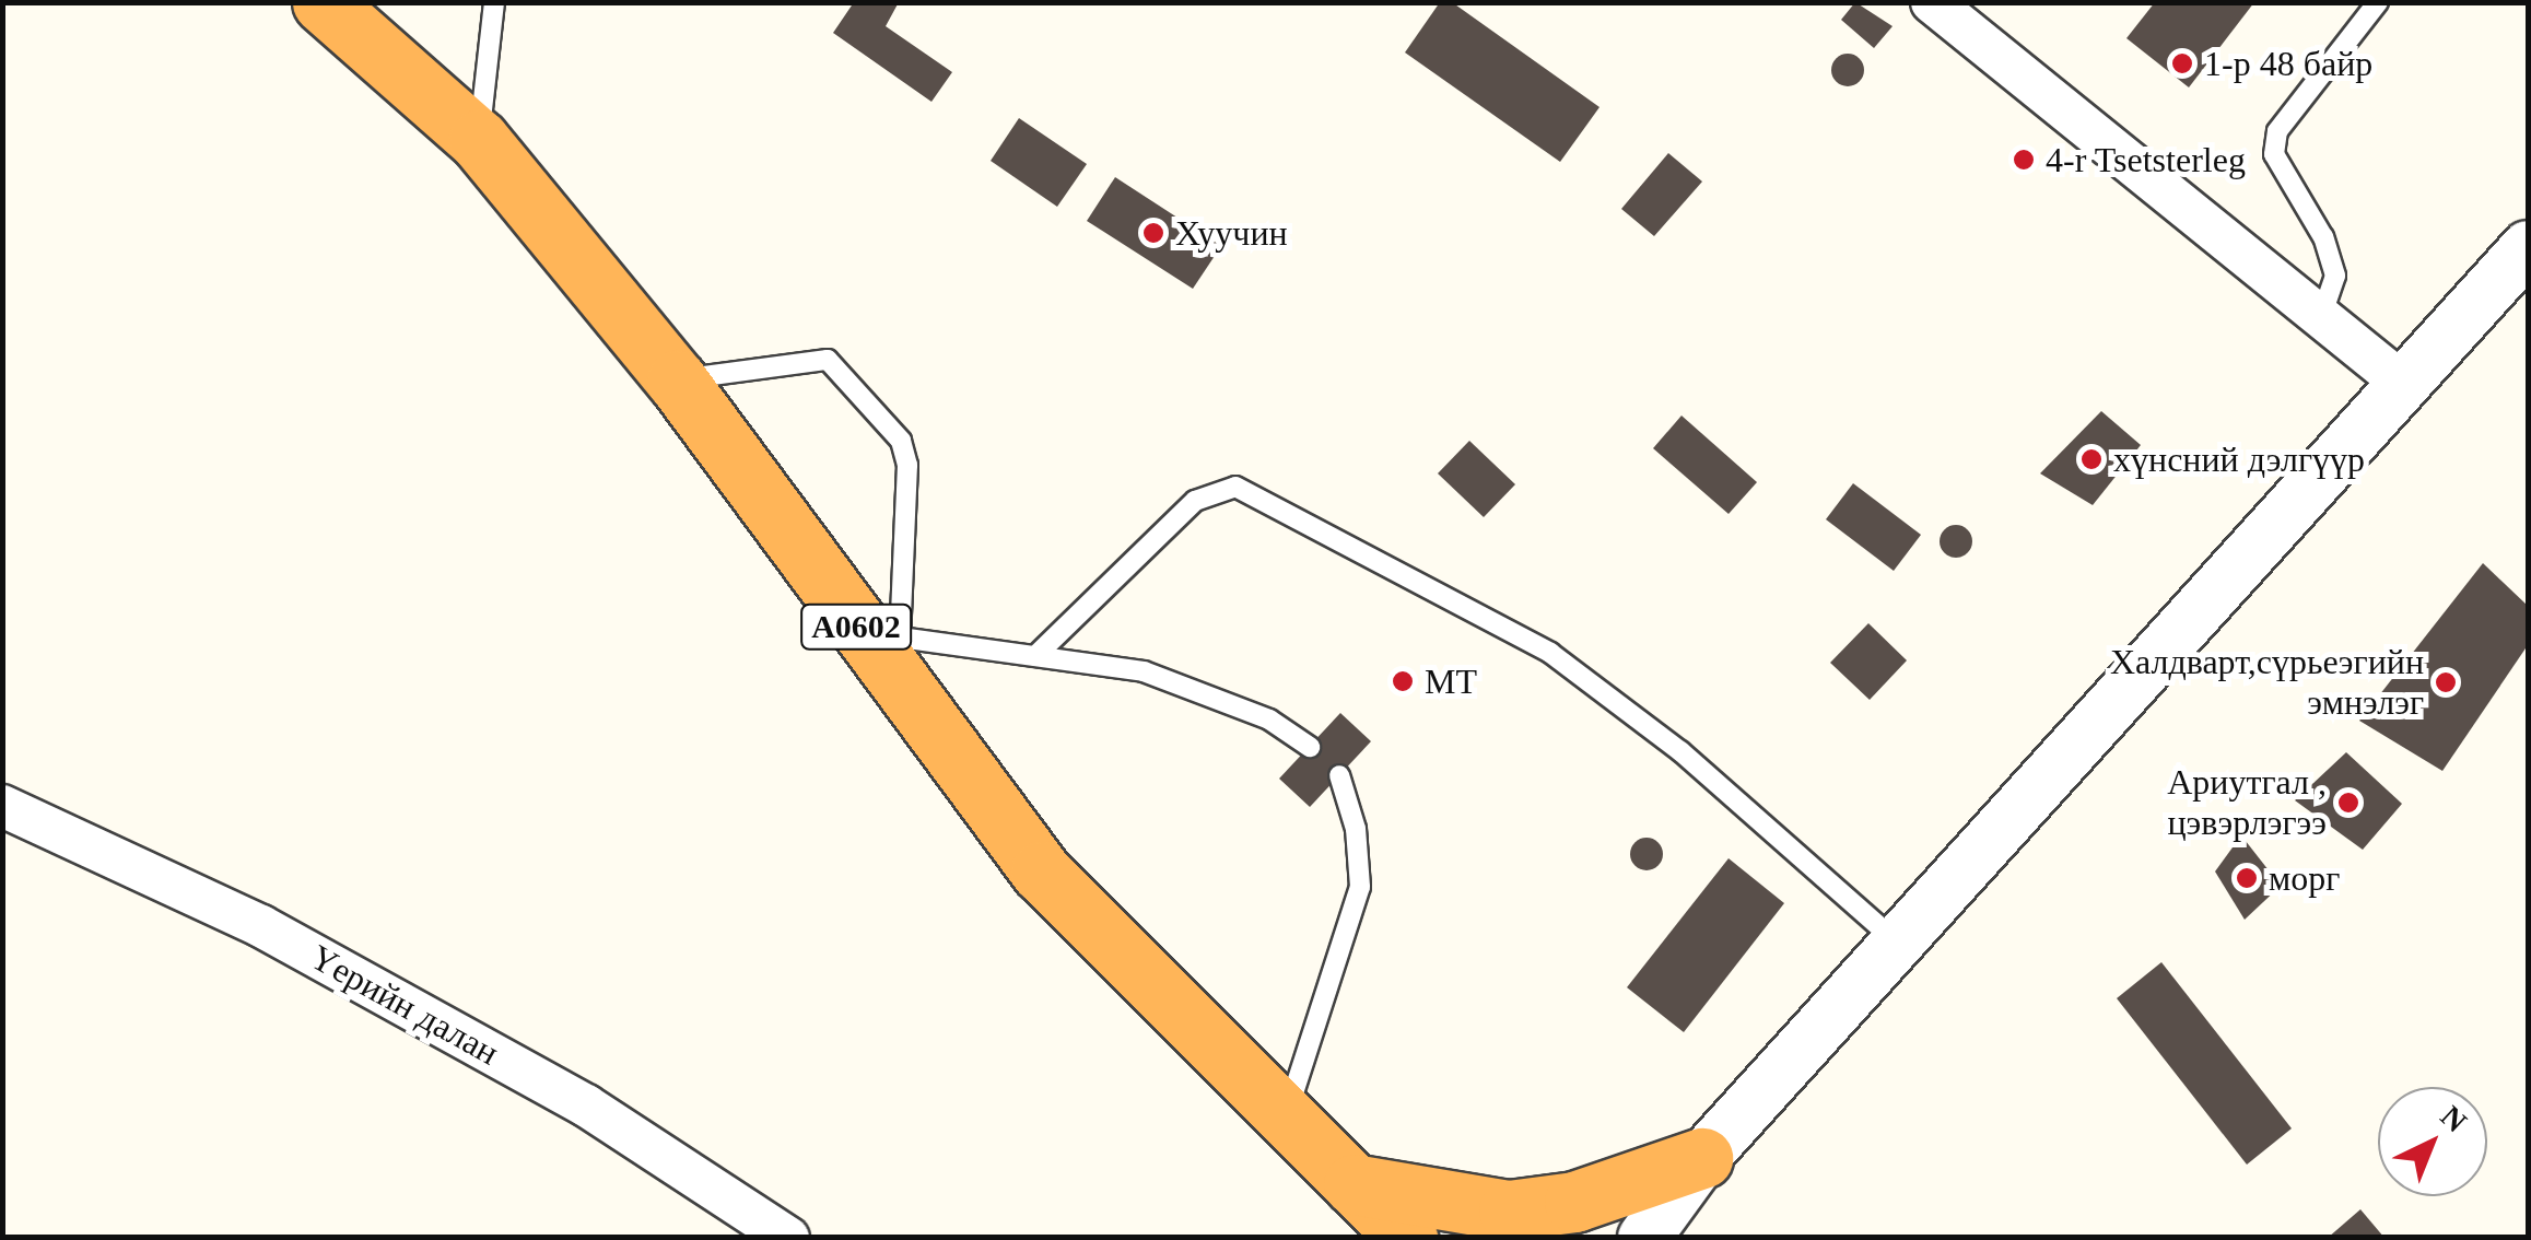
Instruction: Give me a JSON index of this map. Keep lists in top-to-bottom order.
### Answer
{
  "streets": {
    "highway": ["A0602"],
    "street": ["Үерийн далан"]
  },
  "places": [
    "1-р 48 байр",
    "4-r Tsetsterleg",
    "Хуучин",
    "хүнсний дэлгүүр",
    "MT",
    "Халдварт,сүрьеэгийн эмнэлэг",
    "Ариутгал , цэвэрлэгээ",
    "морг"
  ],
  "north": "top right"
}
